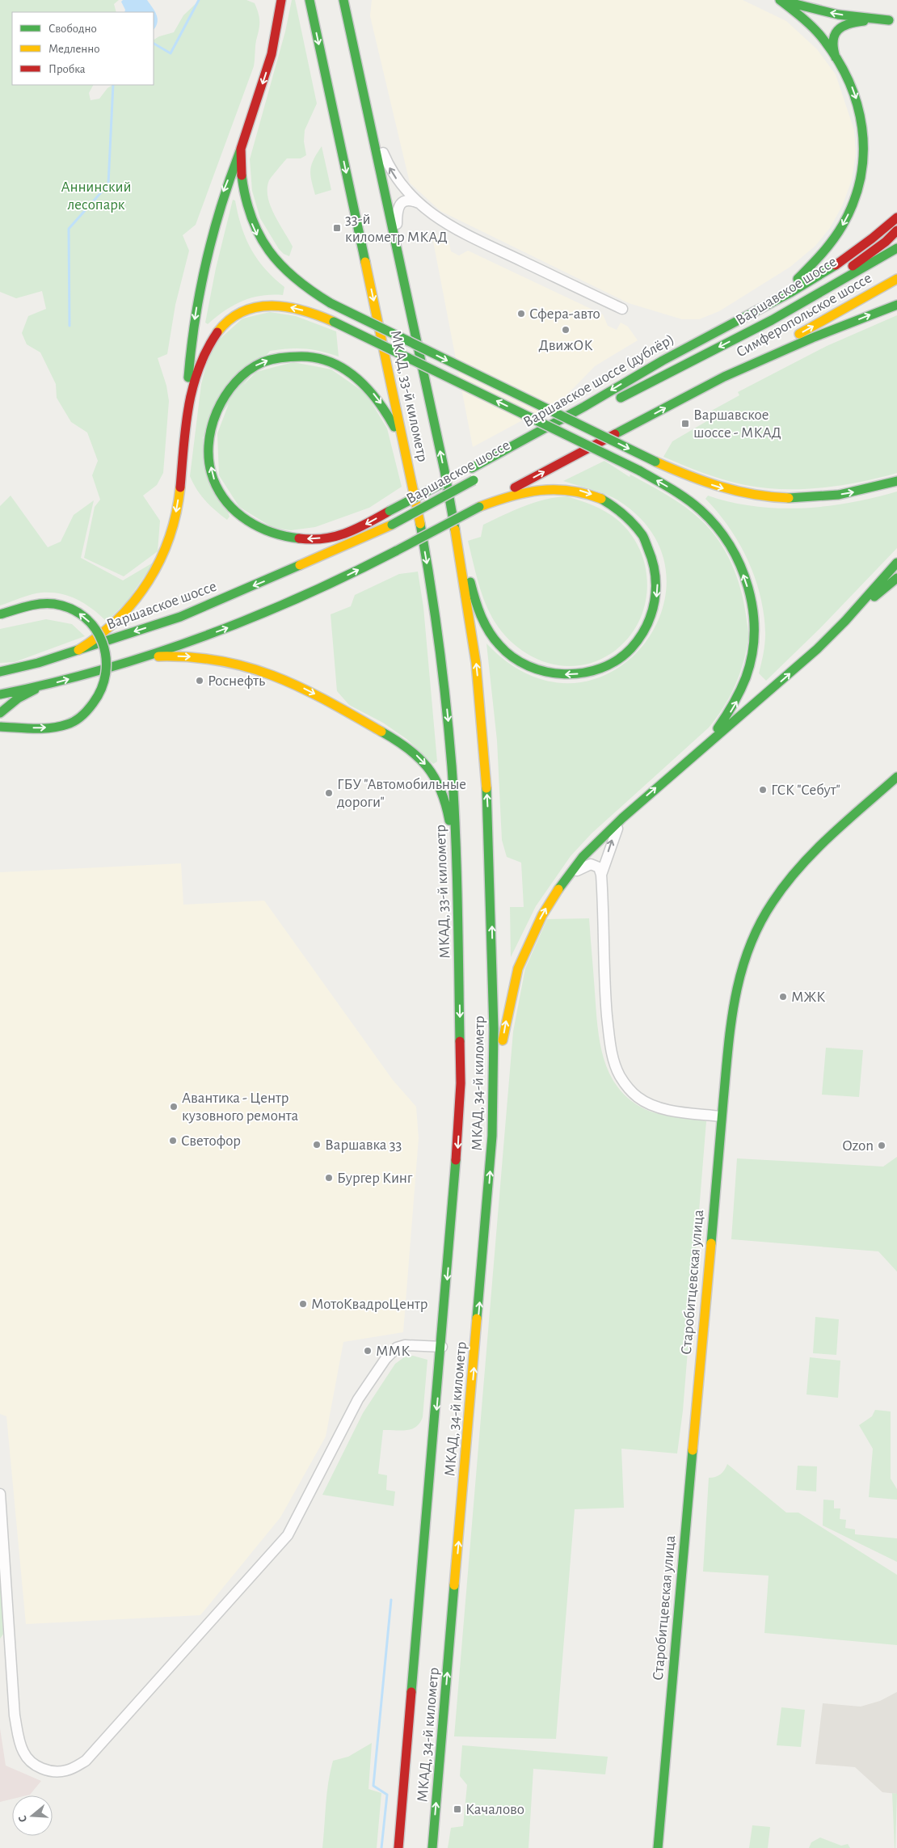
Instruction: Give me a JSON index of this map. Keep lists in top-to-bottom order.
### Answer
{
  "streets": {
    "main road": [
      "Варшавское шоссе",
      "Симферопольское шоссе",
      "Варшавское шоссе (дублёр)",
      "МКАД, 33-й километр",
      "МКАД, 34-й километр",
      "Старобитцевская улица"
    ]
  },
  "crossings": [
    ["Варшавское шоссе", "Симферопольское шоссе"],
    ["Варшавское шоссе", "Варшавское шоссе (дублёр)"],
    ["МКАД, 33-й километр", "МКАД, 34-й километр"]
  ],
  "parks": ["Аннинский лесопарк"],
  "places": {
    "transit": ["33-й километр МКАД", "Варшавское шоссе - МКАД", "Качалово"],
    "other": [
      "Сфера-авто",
      "ДвижОК",
      "Роснефть",
      "ГСК \"Себут\"",
      "ГБУ \"Автомобильные дороги\"",
      "МЖК",
      "Авантика - Центр кузовного ремонта",
      "Светофор",
      "Варшавка 33",
      "Ozon",
      "Бургер Кинг",
      "МотоКвадроЦентр",
      "ММК"
    ]
  },
  "legend": ["Свободно", "Медленно", "Пробка"],
  "north": "left"
}
